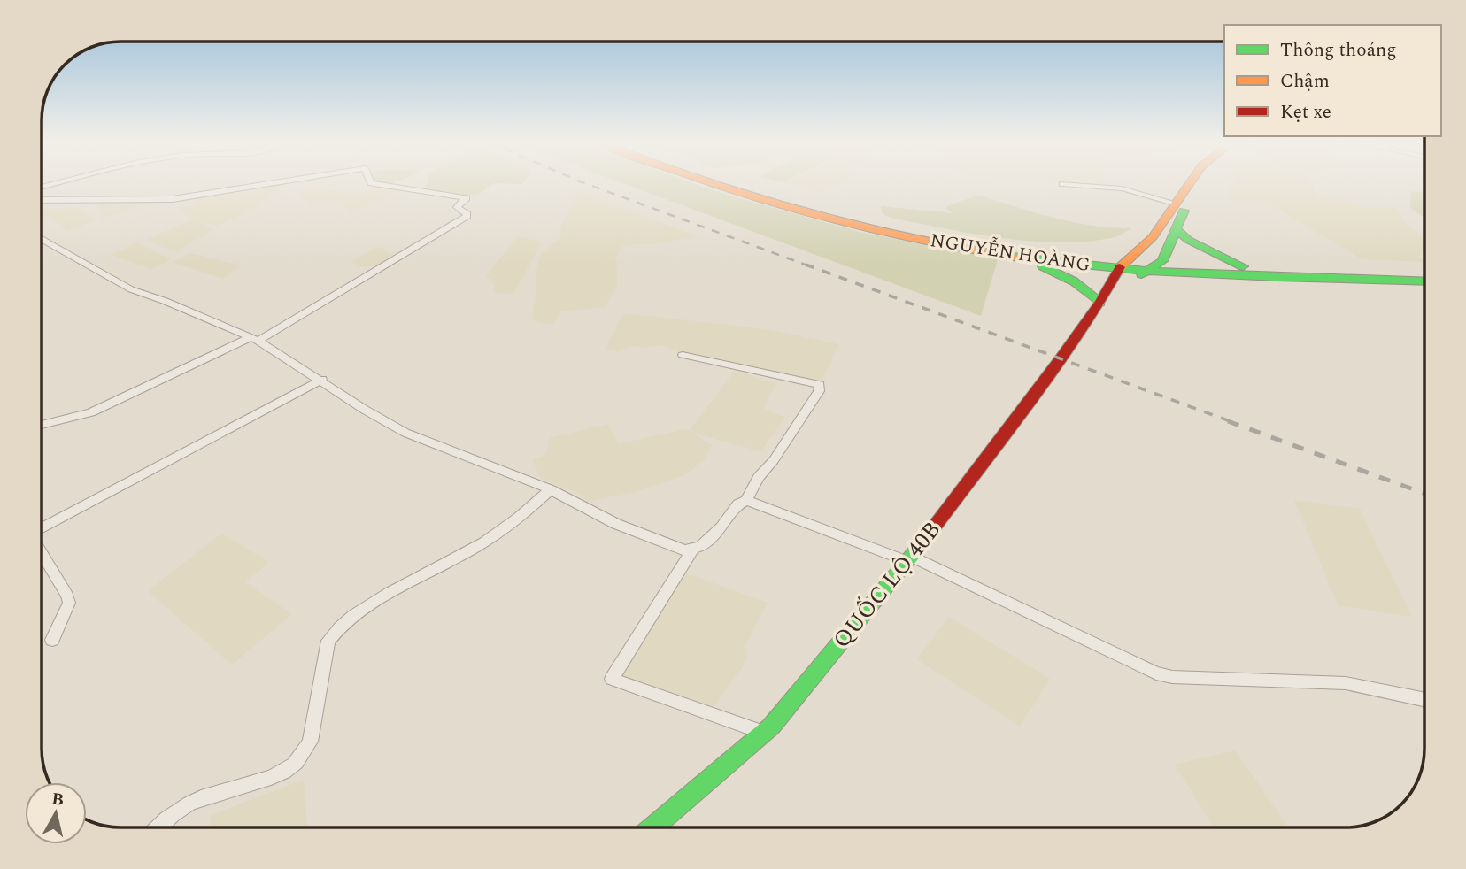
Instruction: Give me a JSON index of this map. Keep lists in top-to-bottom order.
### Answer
{
  "streets": {
    "main road": ["NGUYỄN HOÀNG", "QUỐC LỘ 40B"]
  },
  "legend": ["Thông thoáng", "Chậm", "Kẹt xe"],
  "north": "top"
}
